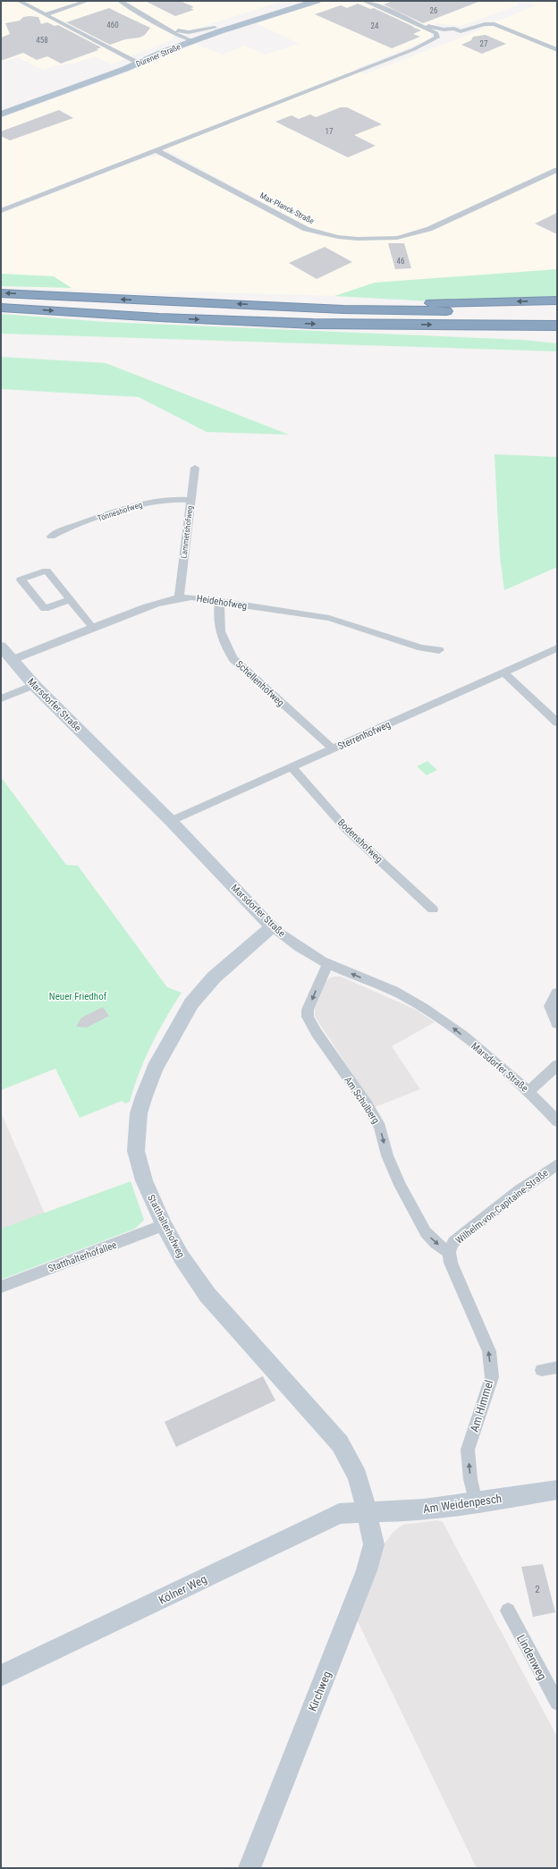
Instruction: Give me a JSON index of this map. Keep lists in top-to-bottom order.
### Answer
{
  "streets": {
    "main road": ["Dürener Straße"],
    "street": [
      "Max-Planck-Straße",
      "Tönneshofweg",
      "Lammetshofweg",
      "Heidehofweg",
      "Schellenhofweg",
      "Marsdorfer Straße",
      "Sterrenhofweg",
      "Bodenshofweg",
      "Am Schulberg",
      "Wilhelm-von-Capitaine-Straße",
      "Statthalterhofweg",
      "Statthalterhofallee",
      "Am Himmel",
      "Am Weidenpesch",
      "Kölner Weg",
      "Lindenweg",
      "Kirchweg"
    ]
  },
  "crossings": [
    ["Tönneshofweg", "Lammetshofweg"],
    ["Lammetshofweg", "Heidehofweg"],
    ["Heidehofweg", "Schellenhofweg"],
    ["Heidehofweg", "Marsdorfer Straße"],
    ["Schellenhofweg", "Sterrenhofweg"],
    ["Marsdorfer Straße", "Sterrenhofweg"],
    ["Marsdorfer Straße", "Am Schulberg"],
    ["Marsdorfer Straße", "Statthalterhofweg"],
    ["Sterrenhofweg", "Bodenshofweg"],
    ["Am Schulberg", "Wilhelm-von-Capitaine-Straße"],
    ["Am Schulberg", "Am Himmel"],
    ["Wilhelm-von-Capitaine-Straße", "Am Himmel"],
    ["Statthalterhofweg", "Statthalterhofallee"],
    ["Statthalterhofweg", "Am Weidenpesch"],
    ["Statthalterhofweg", "Kölner Weg"],
    ["Statthalterhofweg", "Kirchweg"],
    ["Am Himmel", "Am Weidenpesch"],
    ["Am Weidenpesch", "Kölner Weg"],
    ["Am Weidenpesch", "Kirchweg"],
    ["Kölner Weg", "Kirchweg"]
  ],
  "one_way": ["Am Schulberg", "Am Himmel"],
  "parks": ["Neuer Friedhof"],
  "house_numbers": [
    "26",
    "460",
    "24",
    "458",
    "27",
    "17",
    "46",
    "2"
  ]
}
